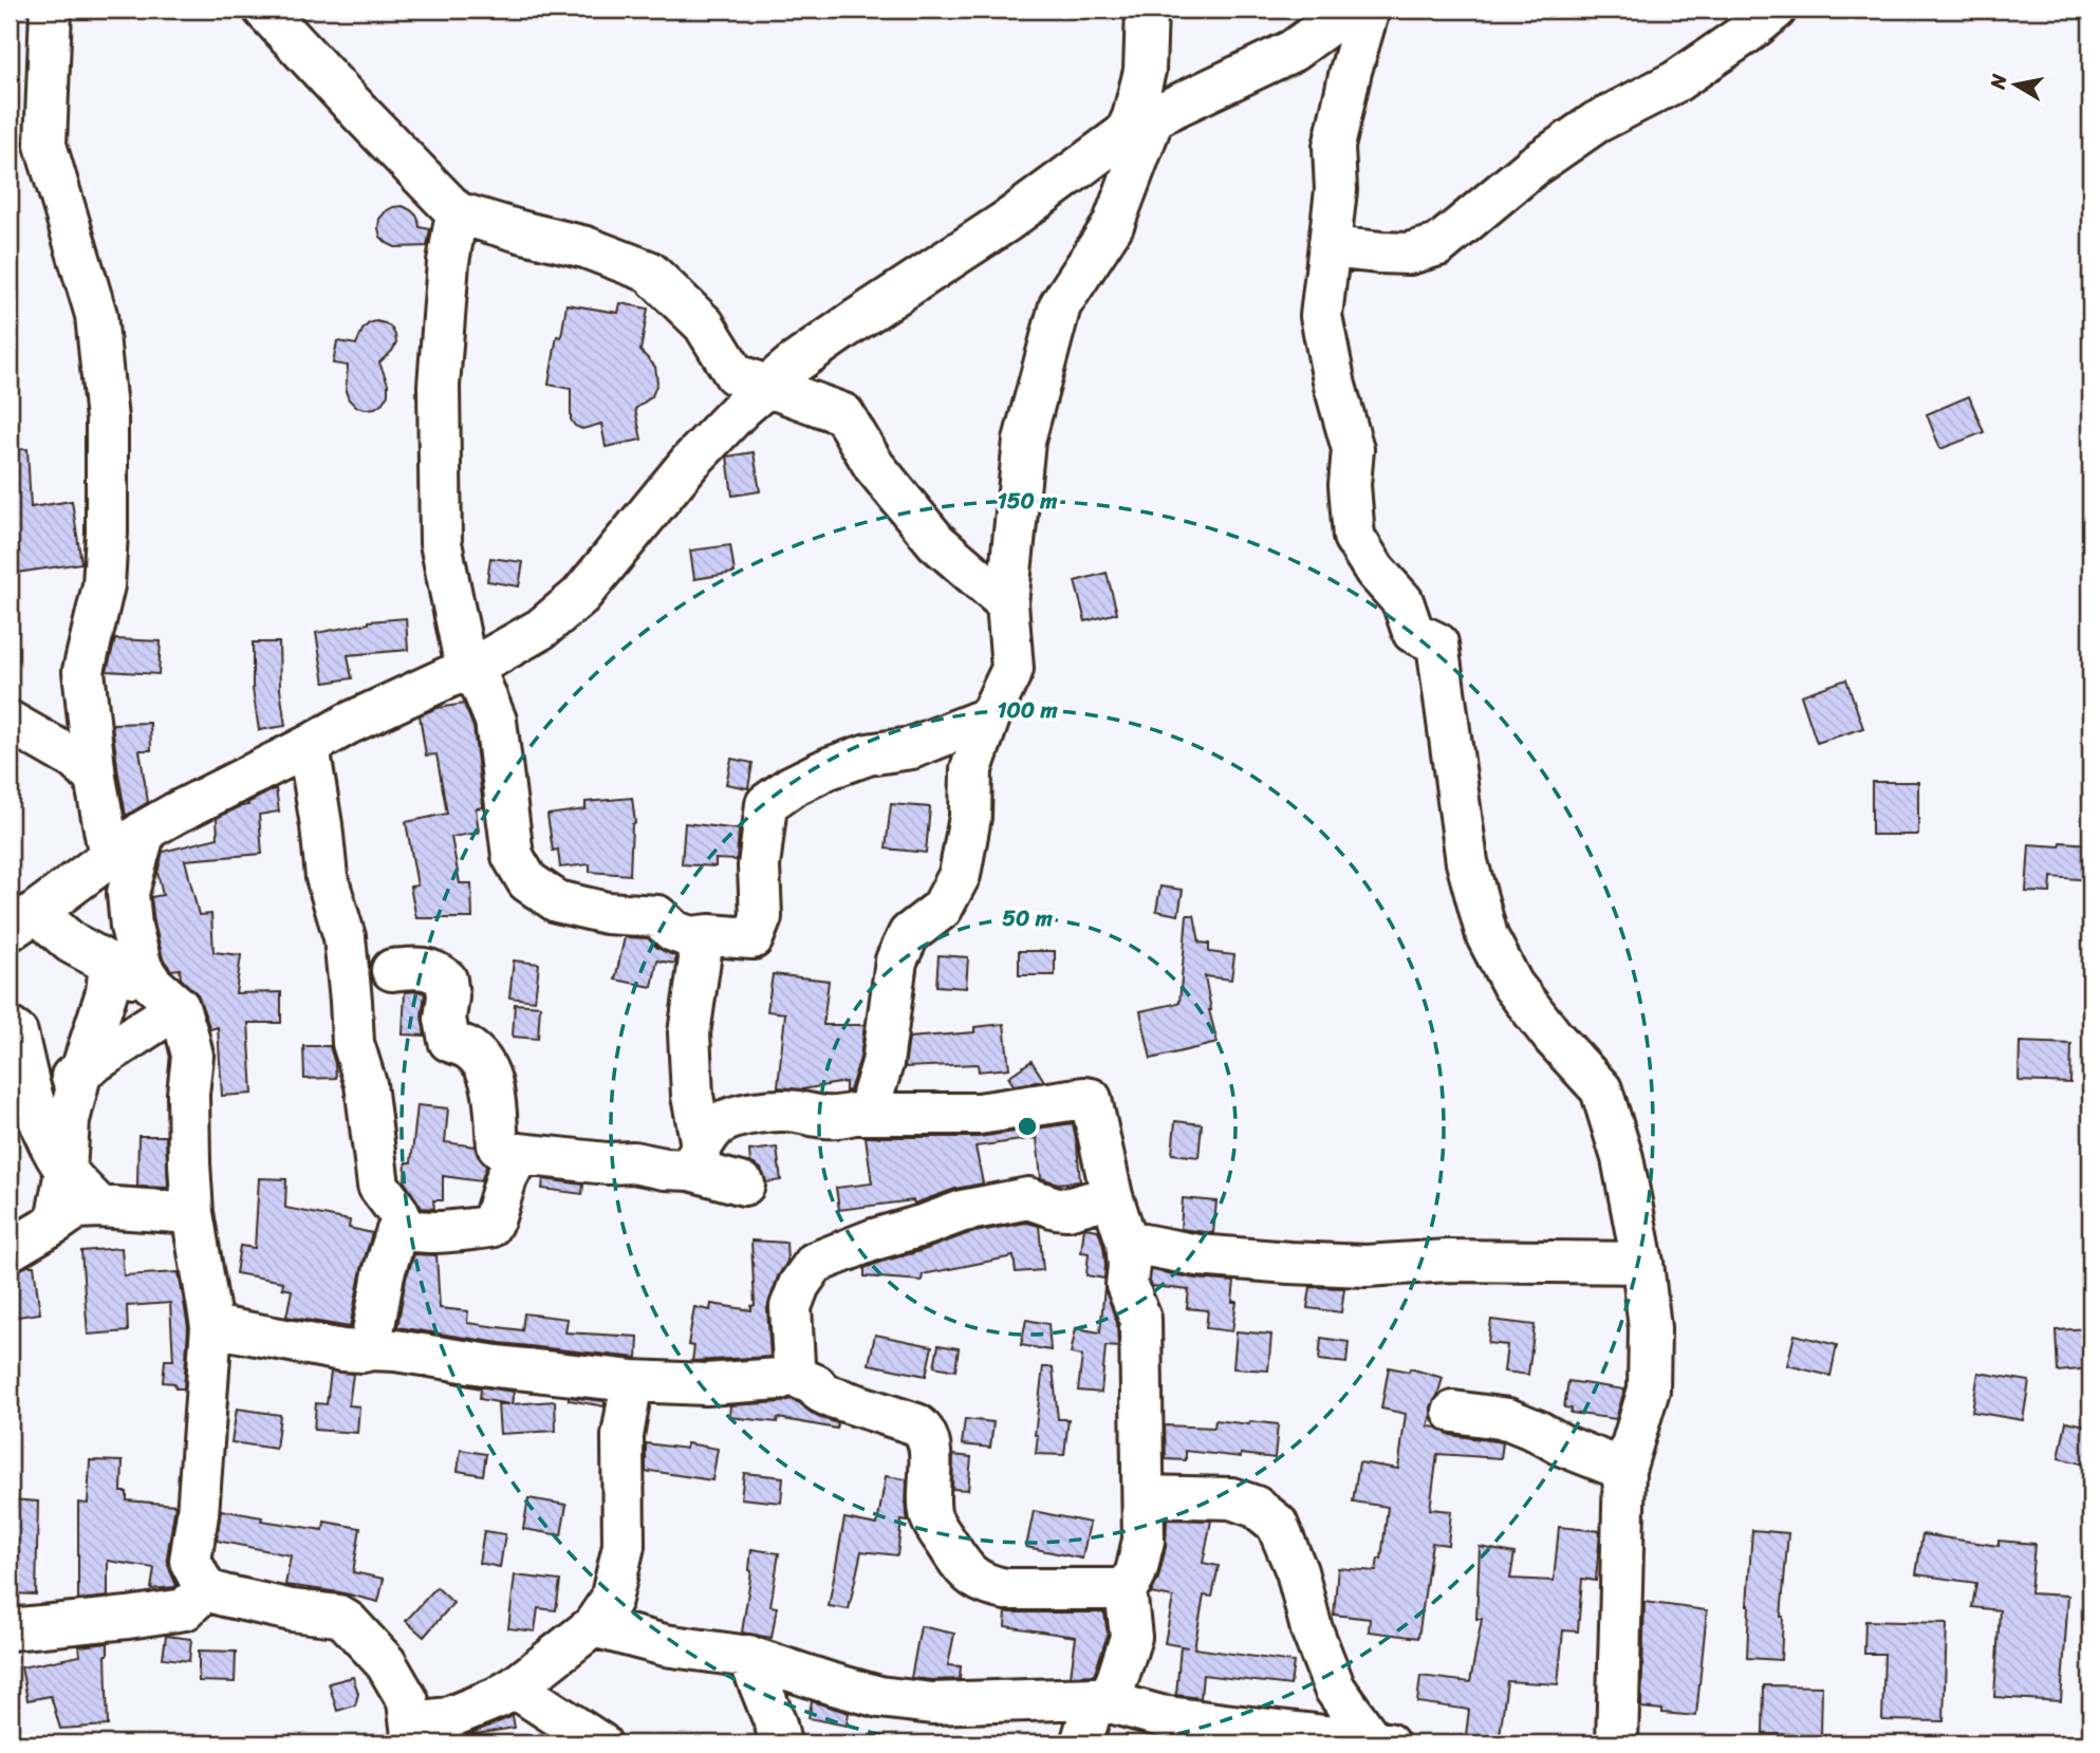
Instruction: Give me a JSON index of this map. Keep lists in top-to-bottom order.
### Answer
{
  "north": "left",
  "rings": ["150 m", "100 m", "50 m"]
}
